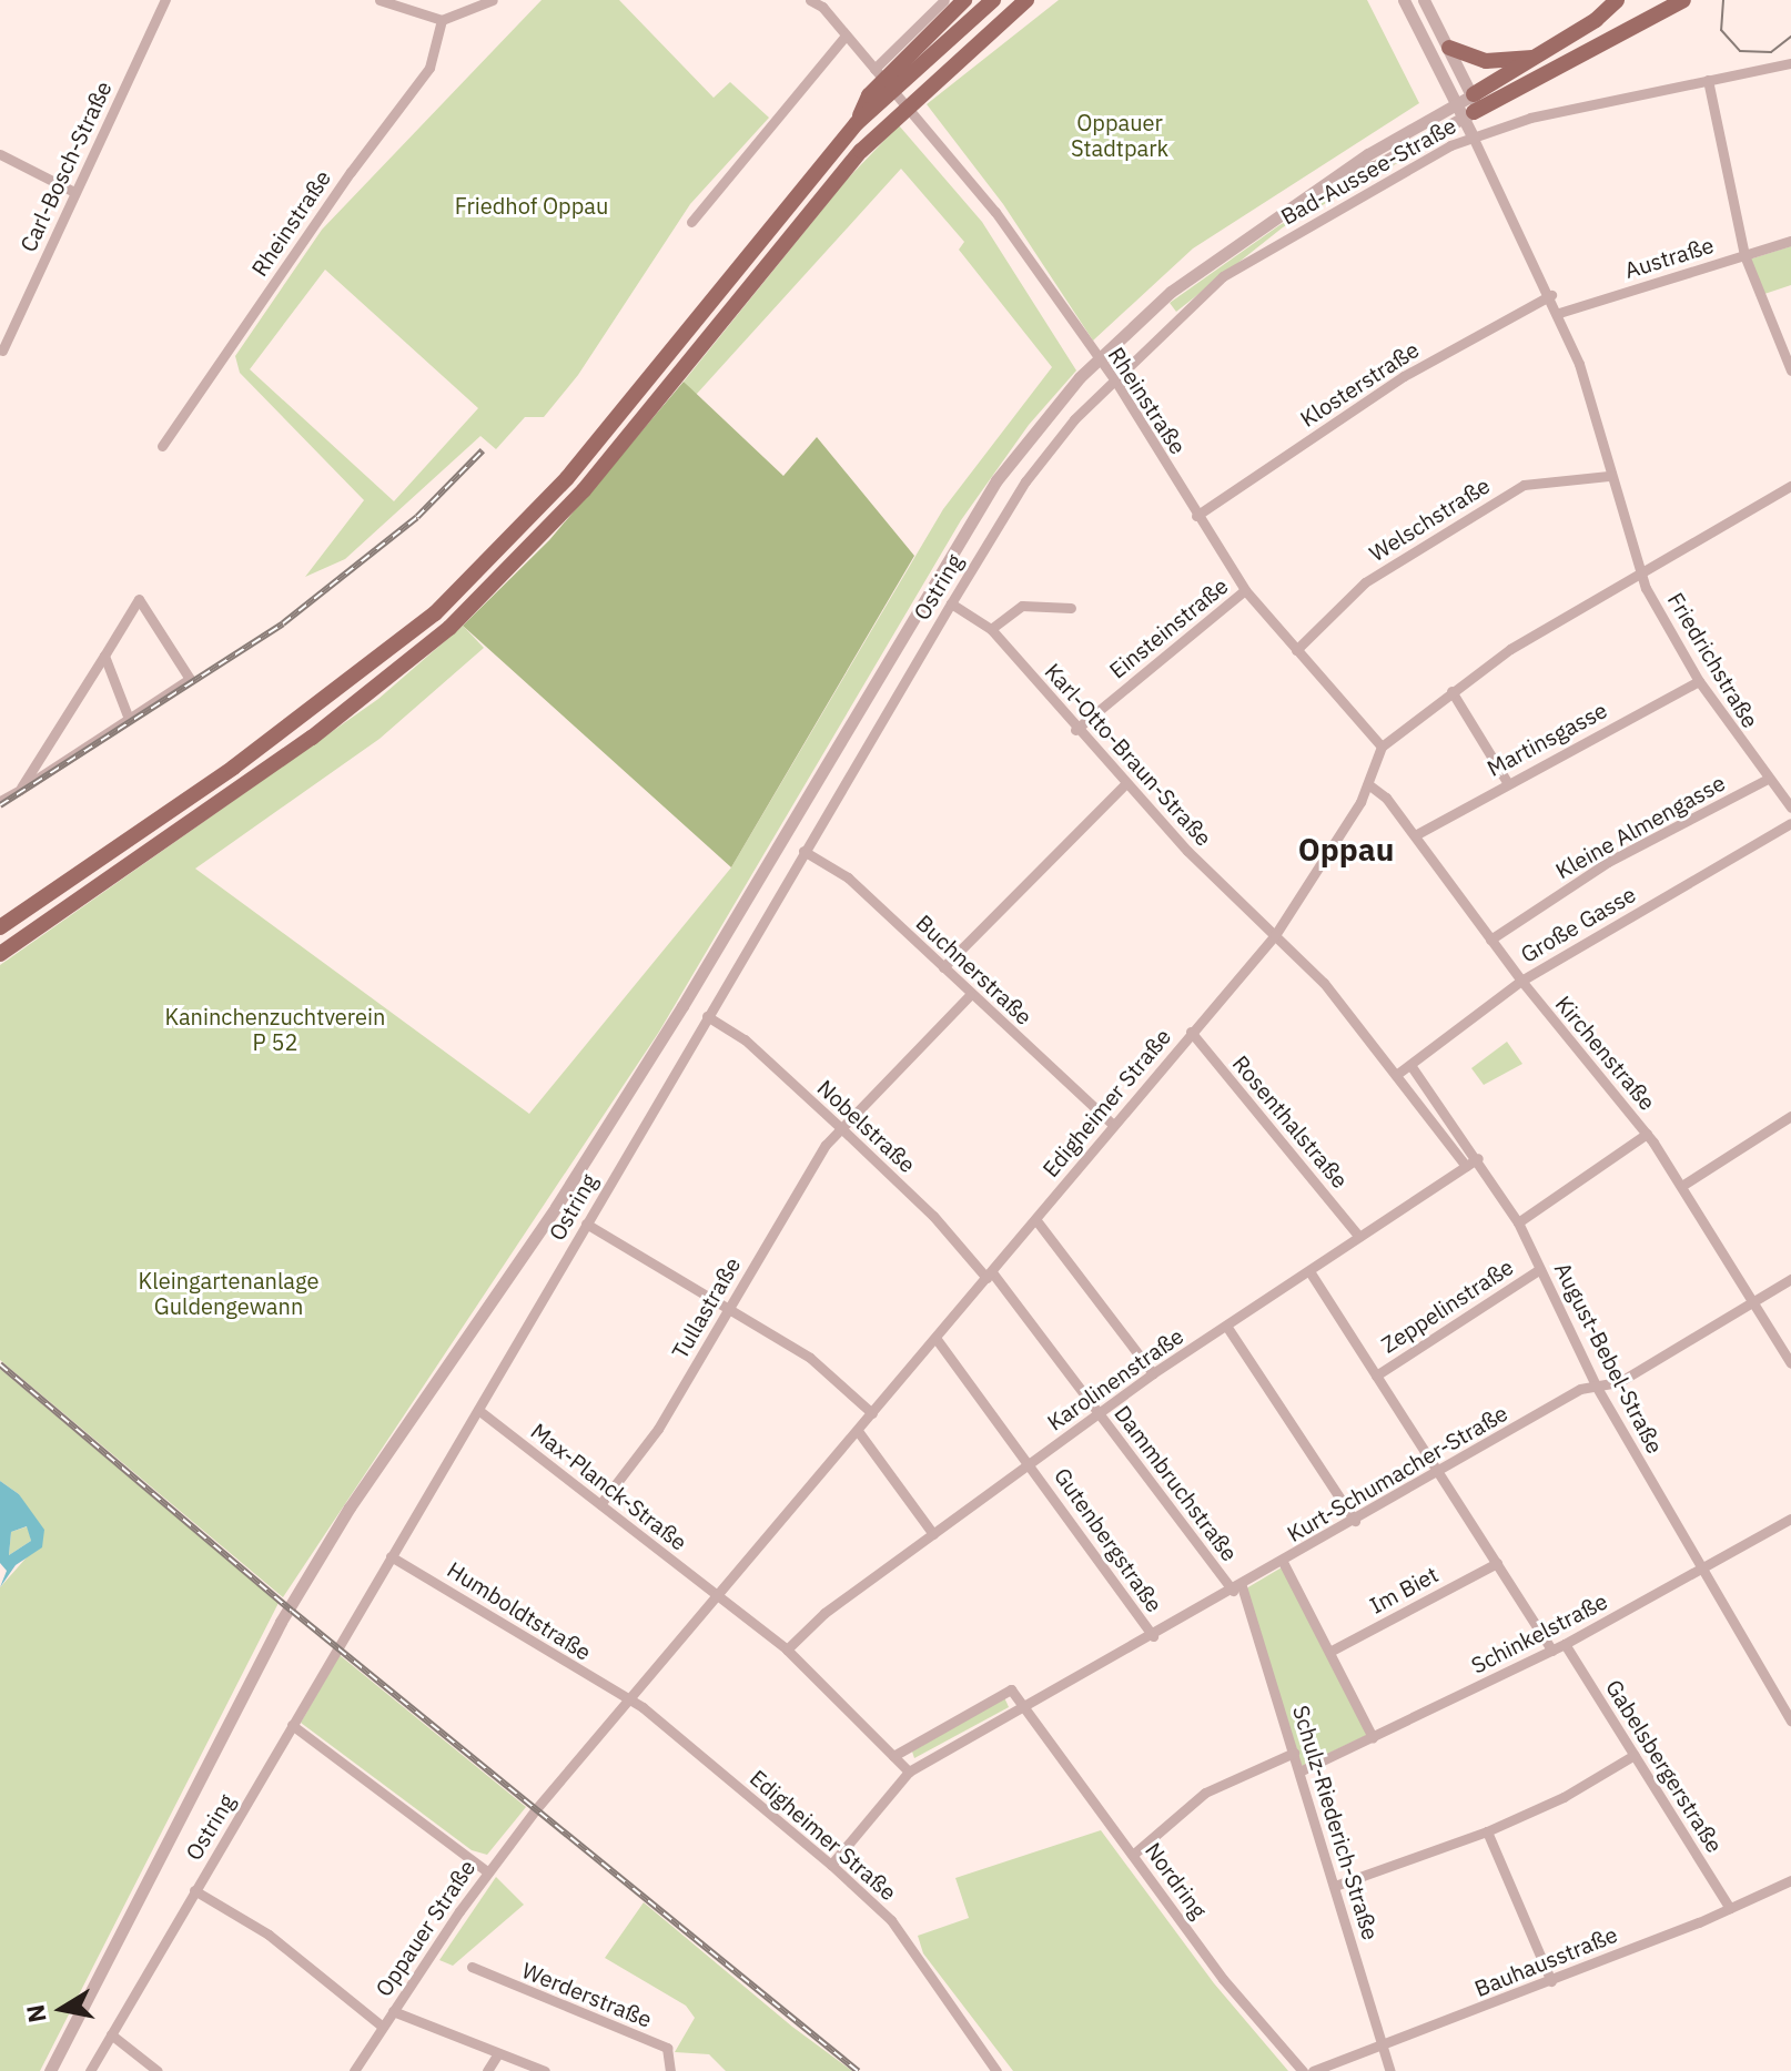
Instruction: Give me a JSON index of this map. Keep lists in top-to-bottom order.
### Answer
{
  "streets": {
    "street": [
      "Carl-Bosch-Straße",
      "Bad-Aussee-Straße",
      "Rheinstraße",
      "Austraße",
      "Klosterstraße",
      "Welschstraße",
      "Ostring",
      "Einsteinstraße",
      "Friedrichstraße",
      "Martinsgasse",
      "Karl-Otto-Braun-Straße",
      "Kleine Almengasse",
      "Große Gasse",
      "Buchnerstraße",
      "Kirchenstraße",
      "Edigheimer Straße",
      "Rosenthalstraße",
      "Nobelstraße",
      "Zeppelinstraße",
      "Tullastraße",
      "August-Bebel-Straße",
      "Karolinenstraße",
      "Kurt-Schumacher-Straße",
      "Dammbruchstraße",
      "Max-Planck-Straße",
      "Gutenbergstraße",
      "Im Biet",
      "Humboldtstraße",
      "Schinkelstraße",
      "Gabelsbergerstraße",
      "Schulz-Riederich-Straße",
      "Nordring",
      "Oppauer Straße",
      "Bauhausstraße",
      "Werderstraße"
    ]
  },
  "crossings": [
    ["Bad-Aussee-Straße", "Rheinstraße"],
    ["Bad-Aussee-Straße", "Ostring"],
    ["Bad-Aussee-Straße", "Friedrichstraße"],
    ["Rheinstraße", "Klosterstraße"],
    ["Rheinstraße", "Welschstraße"],
    ["Rheinstraße", "Ostring"],
    ["Rheinstraße", "Einsteinstraße"],
    ["Rheinstraße", "Edigheimer Straße"],
    ["Austraße", "Friedrichstraße"],
    ["Klosterstraße", "Friedrichstraße"],
    ["Welschstraße", "Friedrichstraße"],
    ["Ostring", "Karl-Otto-Braun-Straße"],
    ["Ostring", "Buchnerstraße"],
    ["Ostring", "Nobelstraße"],
    ["Ostring", "Max-Planck-Straße"],
    ["Ostring", "Humboldtstraße"],
    ["Einsteinstraße", "Karl-Otto-Braun-Straße"],
    ["Friedrichstraße", "Martinsgasse"],
    ["Friedrichstraße", "Kleine Almengasse"],
    ["Martinsgasse", "Kirchenstraße"],
    ["Karl-Otto-Braun-Straße", "Edigheimer Straße"],
    ["Kleine Almengasse", "Kirchenstraße"],
    ["Große Gasse", "Kirchenstraße"],
    ["Große Gasse", "August-Bebel-Straße"],
    ["Buchnerstraße", "Edigheimer Straße"],
    ["Buchnerstraße", "Tullastraße"],
    ["Kirchenstraße", "Edigheimer Straße"],
    ["Kirchenstraße", "Kurt-Schumacher-Straße"],
    ["Edigheimer Straße", "Rosenthalstraße"],
    ["Edigheimer Straße", "Nobelstraße"],
    ["Edigheimer Straße", "Kurt-Schumacher-Straße"],
    ["Edigheimer Straße", "Dammbruchstraße"],
    ["Edigheimer Straße", "Max-Planck-Straße"],
    ["Edigheimer Straße", "Gutenbergstraße"],
    ["Edigheimer Straße", "Humboldtstraße"],
    ["Edigheimer Straße", "Oppauer Straße"],
    ["Rosenthalstraße", "Karolinenstraße"],
    ["Nobelstraße", "Tullastraße"],
    ["Nobelstraße", "Dammbruchstraße"],
    ["Zeppelinstraße", "August-Bebel-Straße"],
    ["Tullastraße", "Max-Planck-Straße"],
    ["August-Bebel-Straße", "Karolinenstraße"],
    ["August-Bebel-Straße", "Kurt-Schumacher-Straße"],
    ["August-Bebel-Straße", "Schinkelstraße"],
    ["Karolinenstraße", "Dammbruchstraße"],
    ["Karolinenstraße", "Gutenbergstraße"],
    ["Kurt-Schumacher-Straße", "Dammbruchstraße"],
    ["Kurt-Schumacher-Straße", "Gutenbergstraße"],
    ["Kurt-Schumacher-Straße", "Schulz-Riederich-Straße"],
    ["Kurt-Schumacher-Straße", "Nordring"],
    ["Dammbruchstraße", "Schulz-Riederich-Straße"],
    ["Schinkelstraße", "Gabelsbergerstraße"],
    ["Schinkelstraße", "Schulz-Riederich-Straße"],
    ["Gabelsbergerstraße", "Bauhausstraße"],
    ["Schulz-Riederich-Straße", "Bauhausstraße"]
  ],
  "districts": ["Oppau"],
  "parks": [
    "Oppauer Stadtpark",
    "Friedhof Oppau",
    "Kaninchenzuchtverein P 52",
    "Kleingartenanlage Guldengewann"
  ],
  "north": "left"
}
